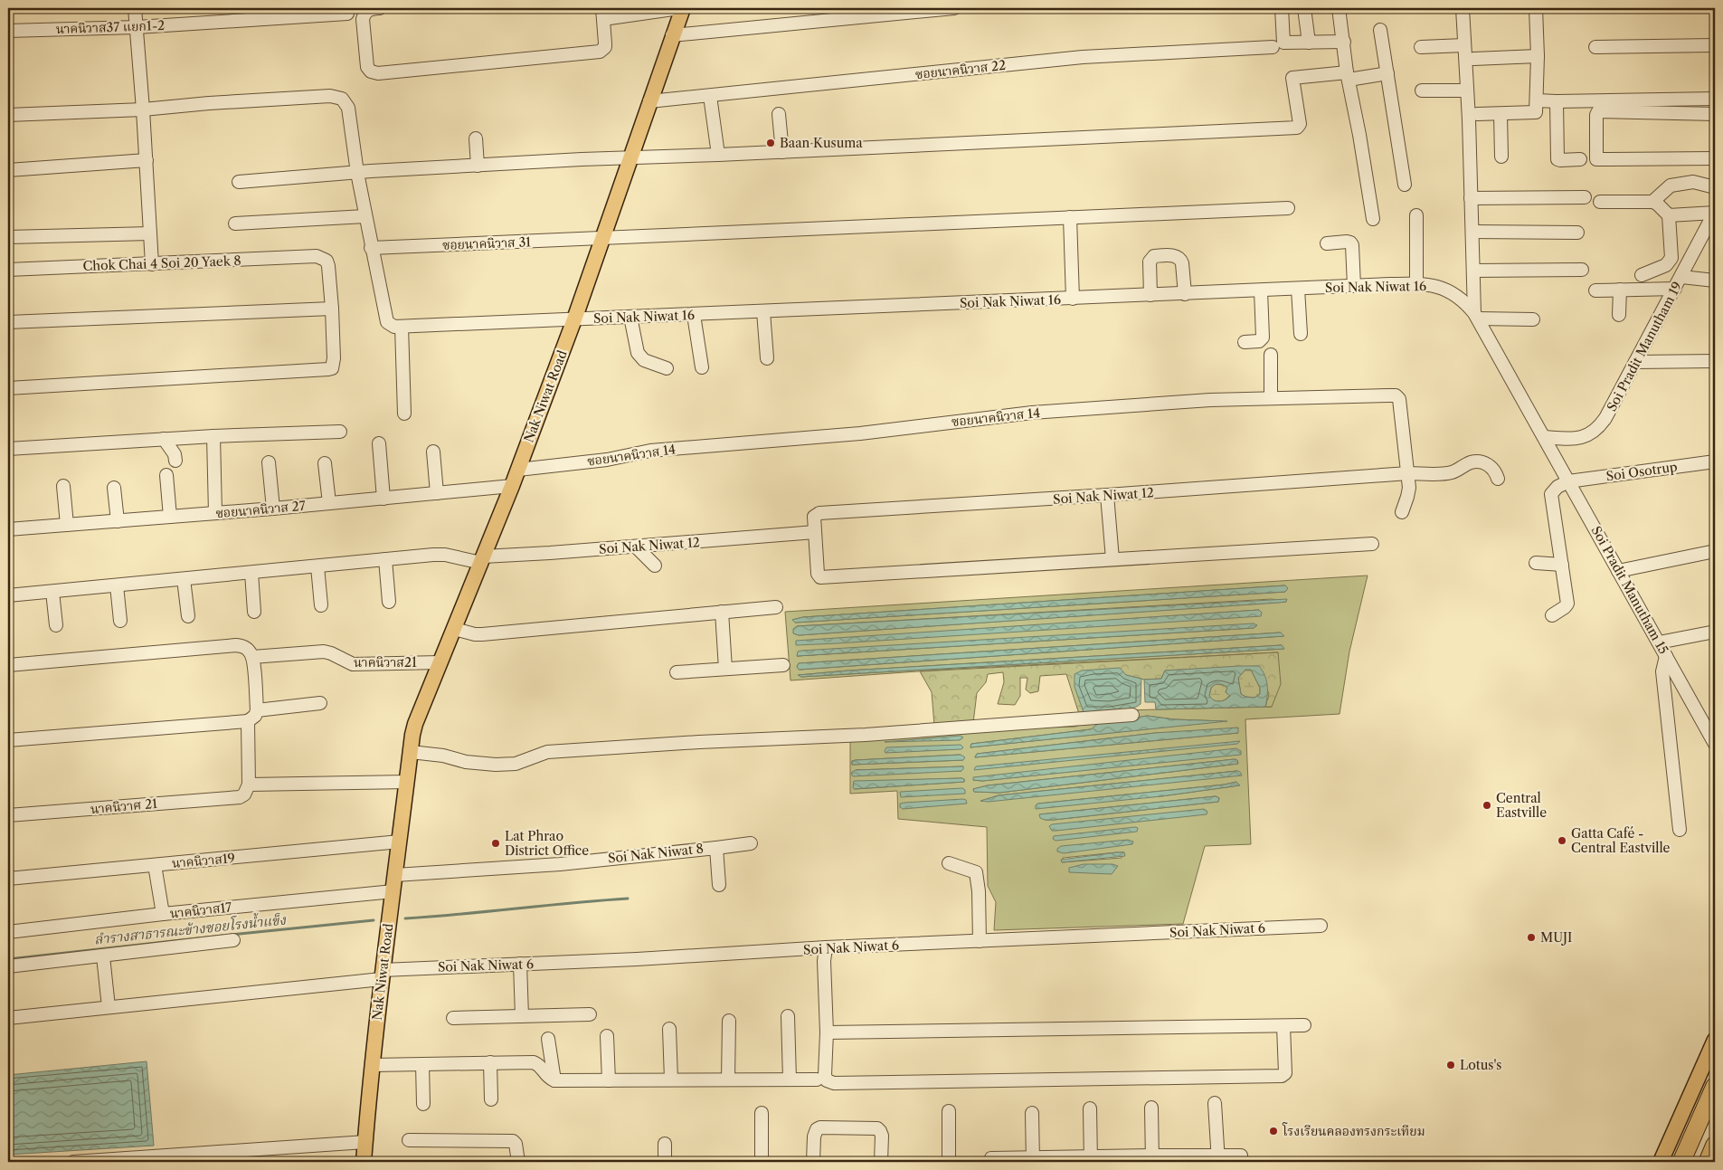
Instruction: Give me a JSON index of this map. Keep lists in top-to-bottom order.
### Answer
{
  "streets": {
    "main road": ["Nak Niwat Road"],
    "street": [
      "นาคนิวาส37 แยก1-2",
      "ซอยนาคนิวาส 22",
      "ซอยนาคนิวาส 31",
      "Chok Chai 4 Soi 20 Yaek 8",
      "Soi Nak Niwat 16",
      "Soi Pradit Manutham 19",
      "ซอยนาคนิวาส 14",
      "Soi Osotrup",
      "Soi Nak Niwat 12",
      "ซอยนาคนิวาส 27",
      "Soi Pradit Manutham 15",
      "นาคนิวาส21",
      "นาคนิวาศ 21",
      "Soi Nak Niwat 8",
      "นาคนิวาส19",
      "นาคนิวาส17",
      "Soi Nak Niwat 6"
    ]
  },
  "crossings": [
    ["ซอยนาคนิวาส 22", "Nak Niwat Road"],
    ["ซอยนาคนิวาส 31", "Nak Niwat Road"],
    ["Soi Nak Niwat 16", "Soi Pradit Manutham 19"],
    ["Soi Nak Niwat 16", "Nak Niwat Road"],
    ["Soi Nak Niwat 16", "Soi Pradit Manutham 15"],
    ["Soi Pradit Manutham 19", "Soi Pradit Manutham 15"],
    ["Nak Niwat Road", "ซอยนาคนิวาส 14"],
    ["Nak Niwat Road", "Soi Nak Niwat 12"],
    ["Nak Niwat Road", "ซอยนาคนิวาส 27"],
    ["Nak Niwat Road", "นาคนิวาส21"],
    ["Nak Niwat Road", "Soi Nak Niwat 8"],
    ["Nak Niwat Road", "นาคนิวาส19"],
    ["Nak Niwat Road", "นาคนิวาส17"],
    ["Nak Niwat Road", "Soi Nak Niwat 6"],
    ["ซอยนาคนิวาส 14", "Soi Nak Niwat 12"],
    ["Soi Osotrup", "Soi Pradit Manutham 15"]
  ],
  "water": ["ลำรางสาธารณะข้างซอยโรงน้ำแข็ง"],
  "places": [
    "Baan Kusuma",
    "Central Eastville",
    "Gatta Café - Central Eastville",
    "Lat Phrao District Office",
    "MUJI",
    "Lotus's",
    "โรงเรียนคลองทรงกระเทียม"
  ]
}
